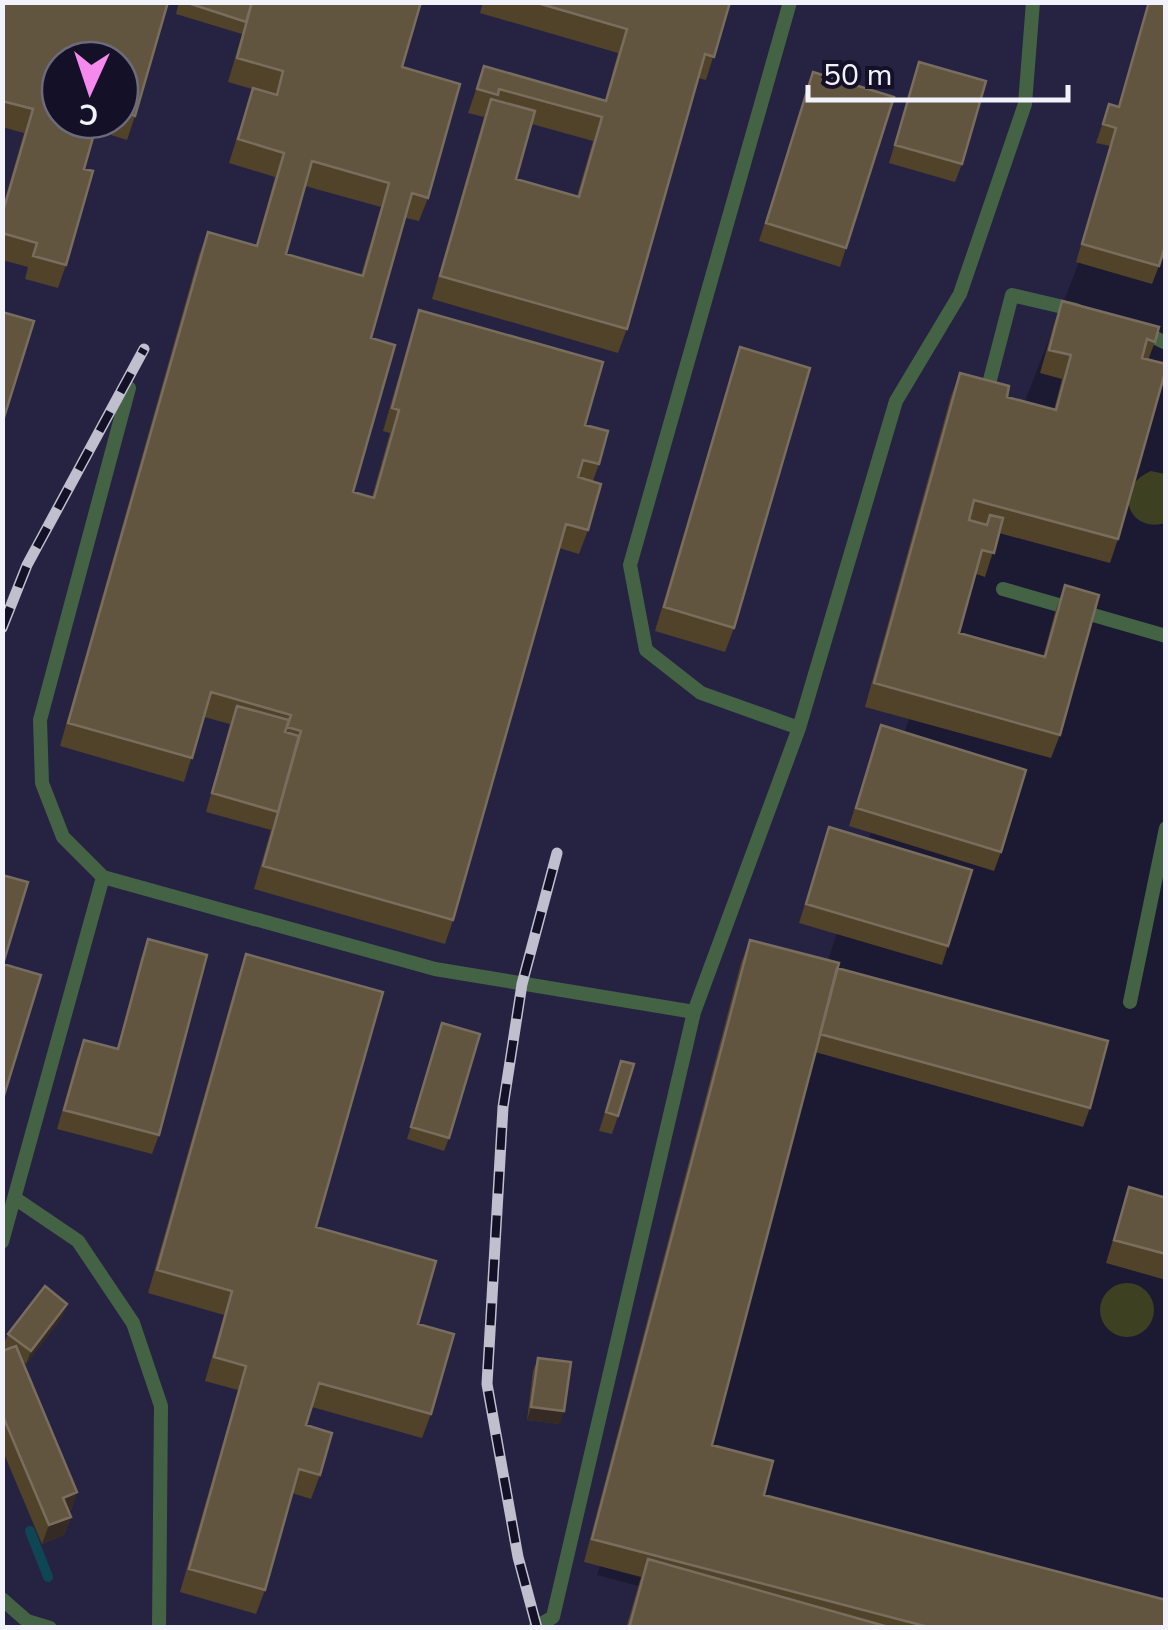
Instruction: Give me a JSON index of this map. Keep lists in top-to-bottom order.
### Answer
{
  "scale_bar": "50 m",
  "north": "bottom"
}
